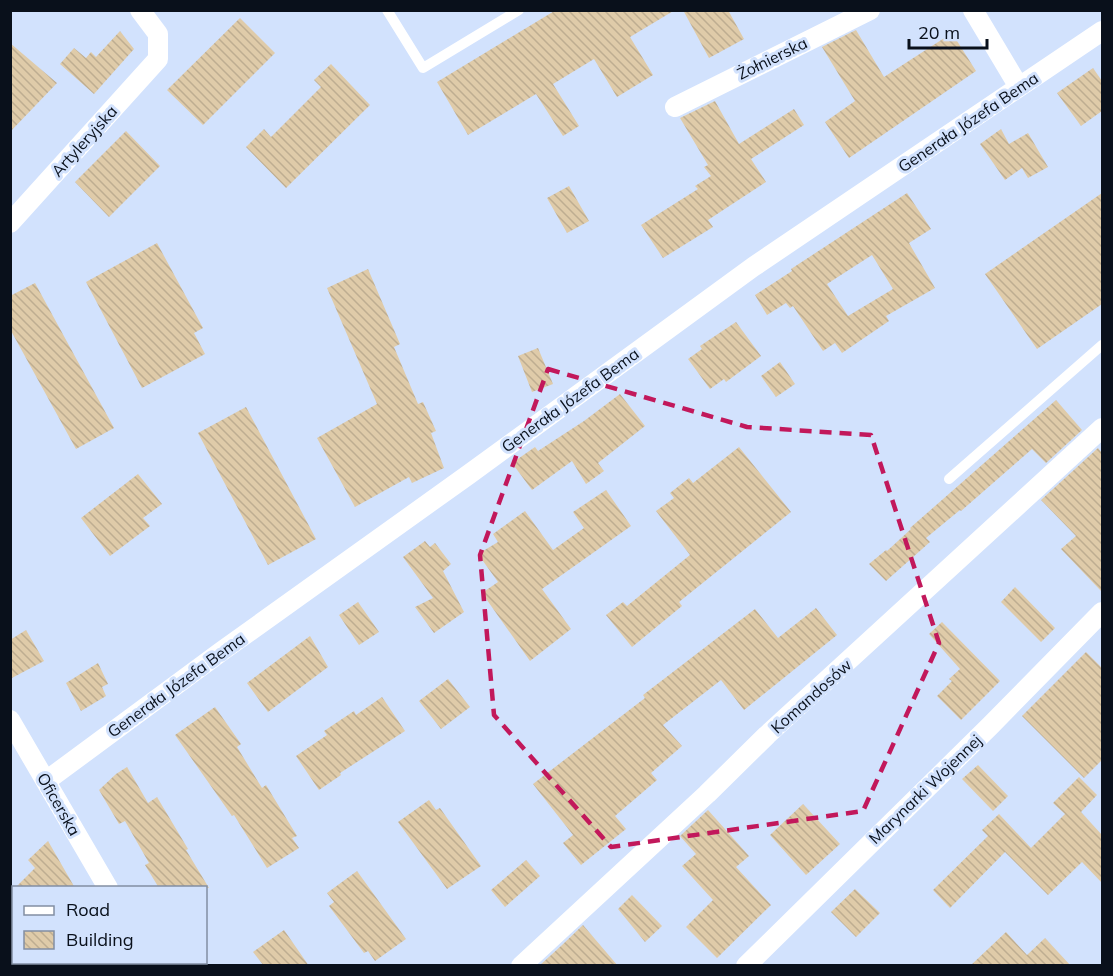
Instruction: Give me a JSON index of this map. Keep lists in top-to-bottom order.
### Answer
{
  "streets": {
    "street": [
      "Żołnierska",
      "Generała Józefa Bema",
      "Artyleryjska",
      "Komandosów",
      "Marynarki Wojennej",
      "Oficerska"
    ]
  },
  "crossings": [
    ["Generała Józefa Bema", "Oficerska"]
  ],
  "legend": ["Road", "Building"],
  "scale_bar": "20 m"
}
